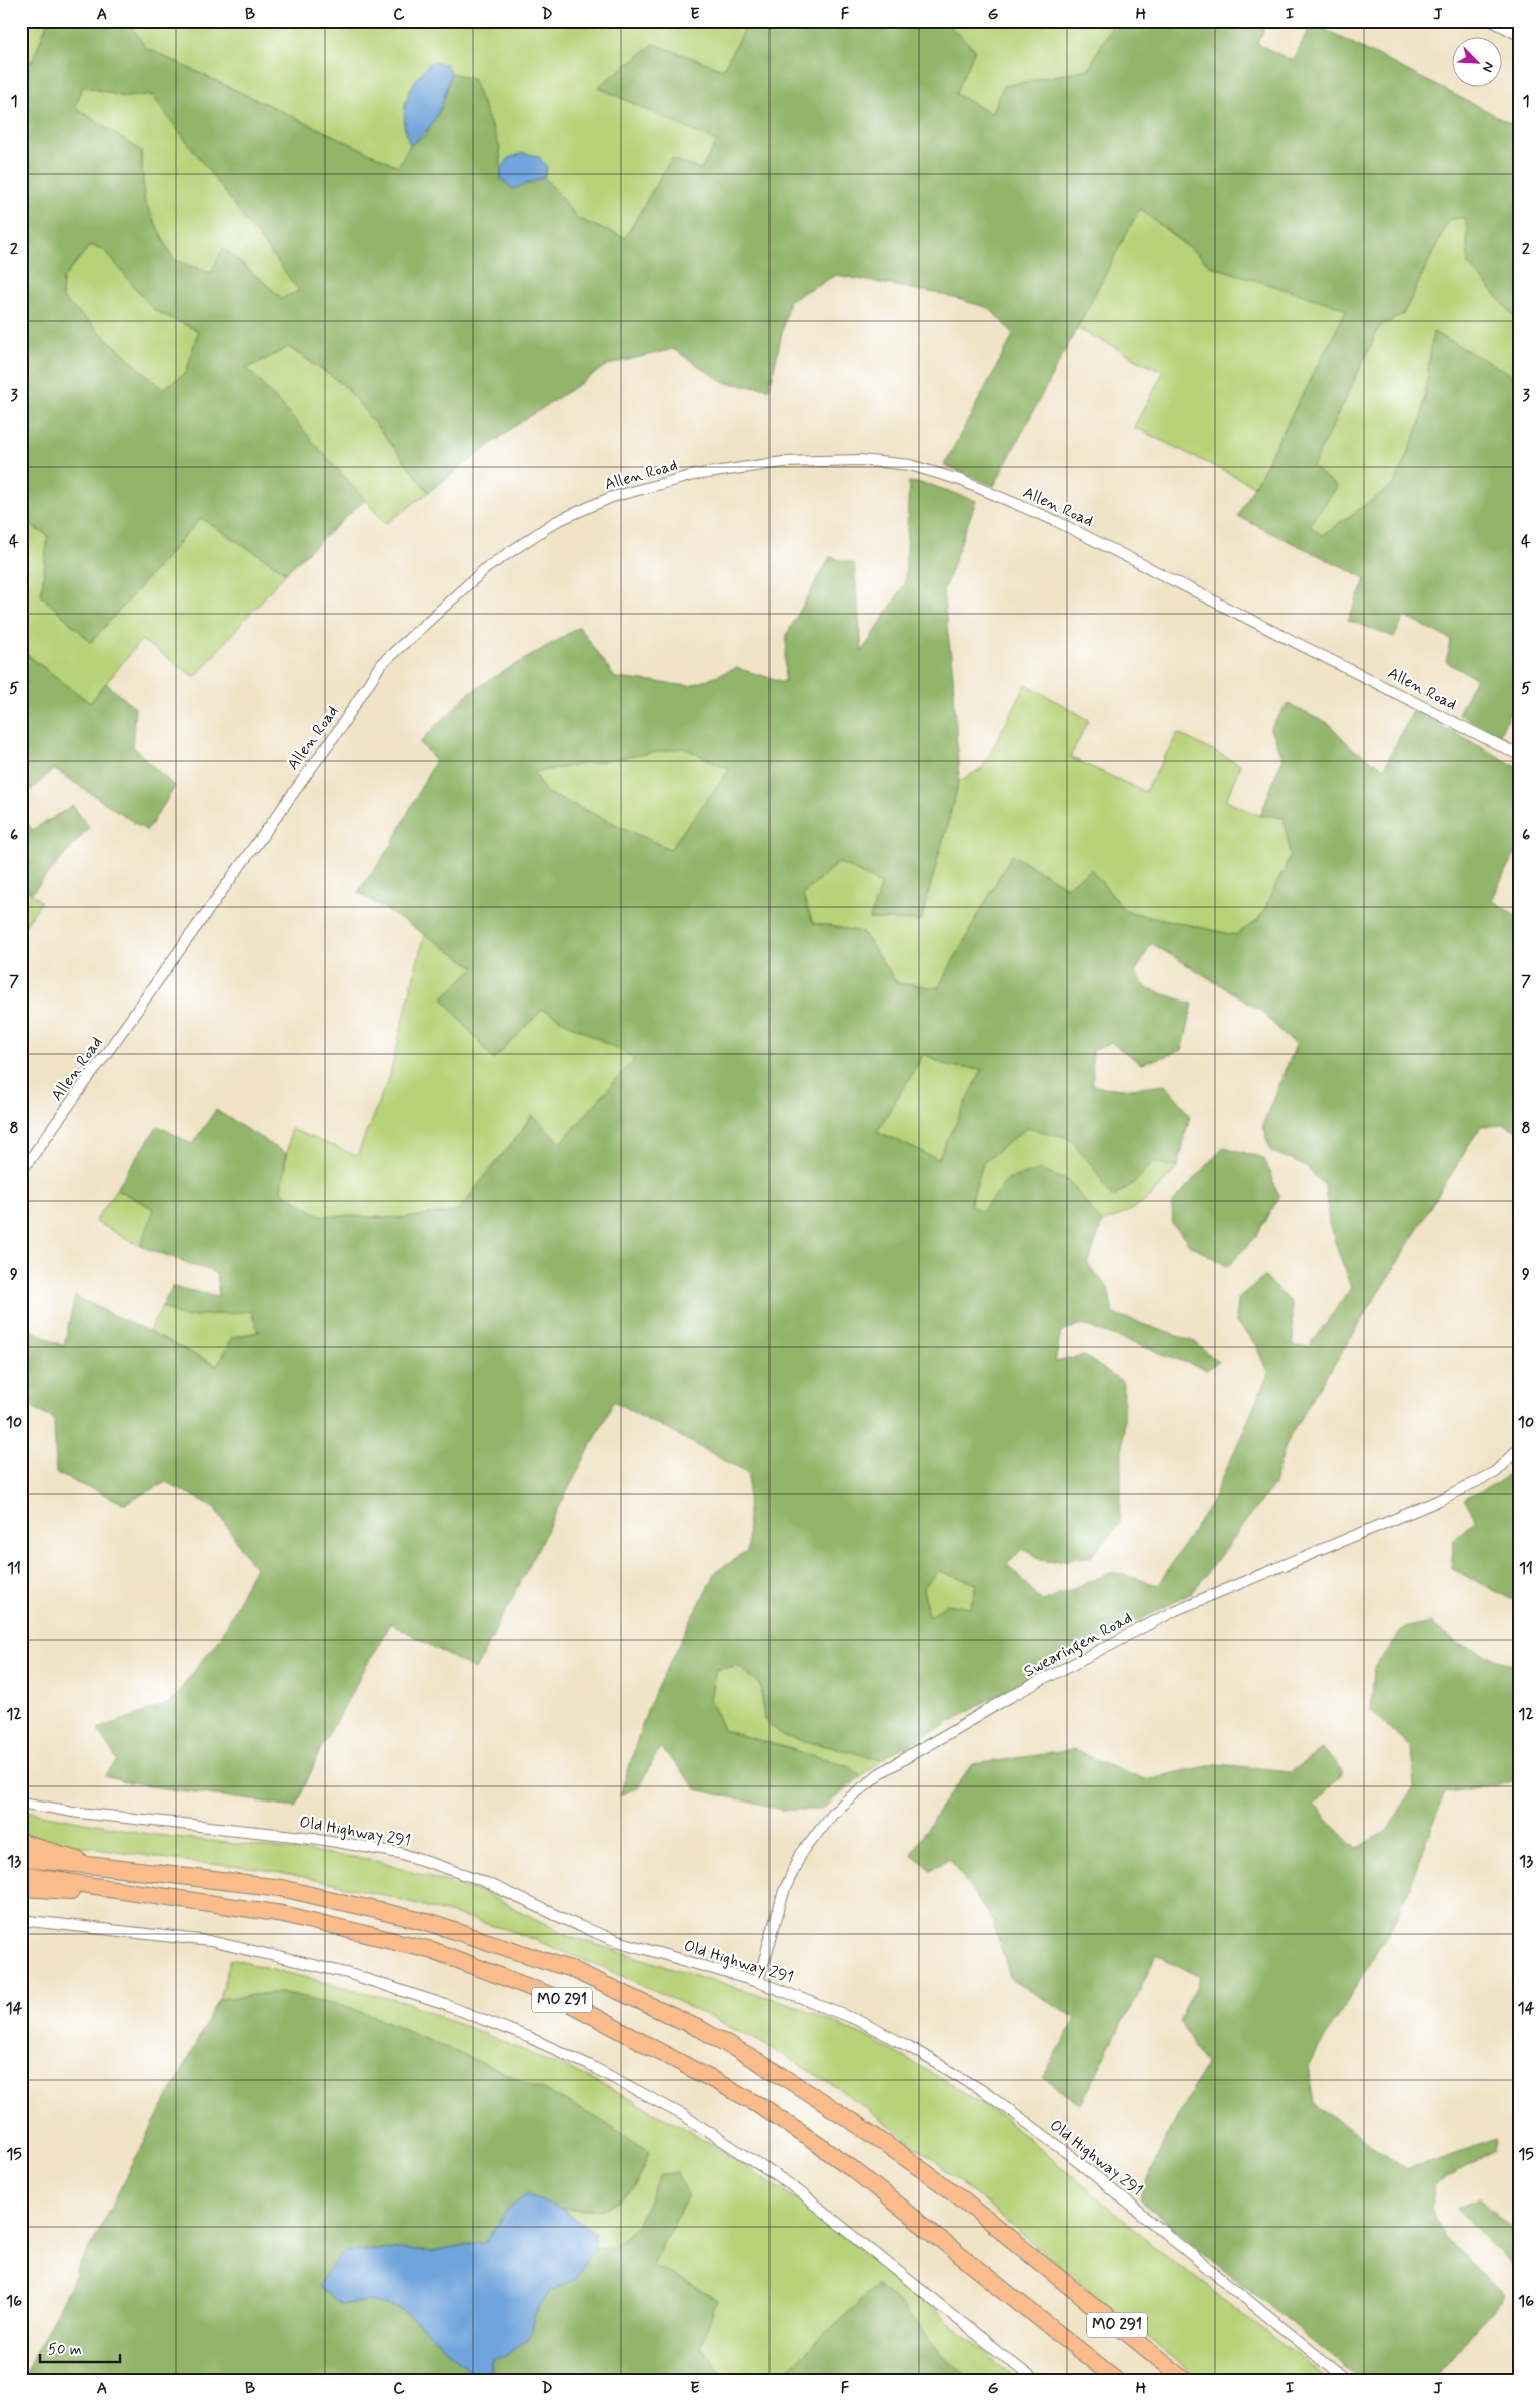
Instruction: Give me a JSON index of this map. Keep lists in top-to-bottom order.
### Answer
{
  "streets": {
    "highway": ["MO 291"],
    "street": ["Allen Road", "Swearingen Road", "Old Highway 291"]
  },
  "crossings": [
    ["Swearingen Road", "Old Highway 291"]
  ],
  "scale_bar": "50 m",
  "north": "bottom right",
  "grid": {
    "columns": [
      "A",
      "B",
      "C",
      "D",
      "E",
      "F",
      "G",
      "H",
      "I",
      "J"
    ],
    "rows": [
      "1",
      "2",
      "3",
      "4",
      "5",
      "6",
      "7",
      "8",
      "9",
      "10",
      "11",
      "12",
      "13",
      "14",
      "15",
      "16"
    ]
  }
}
